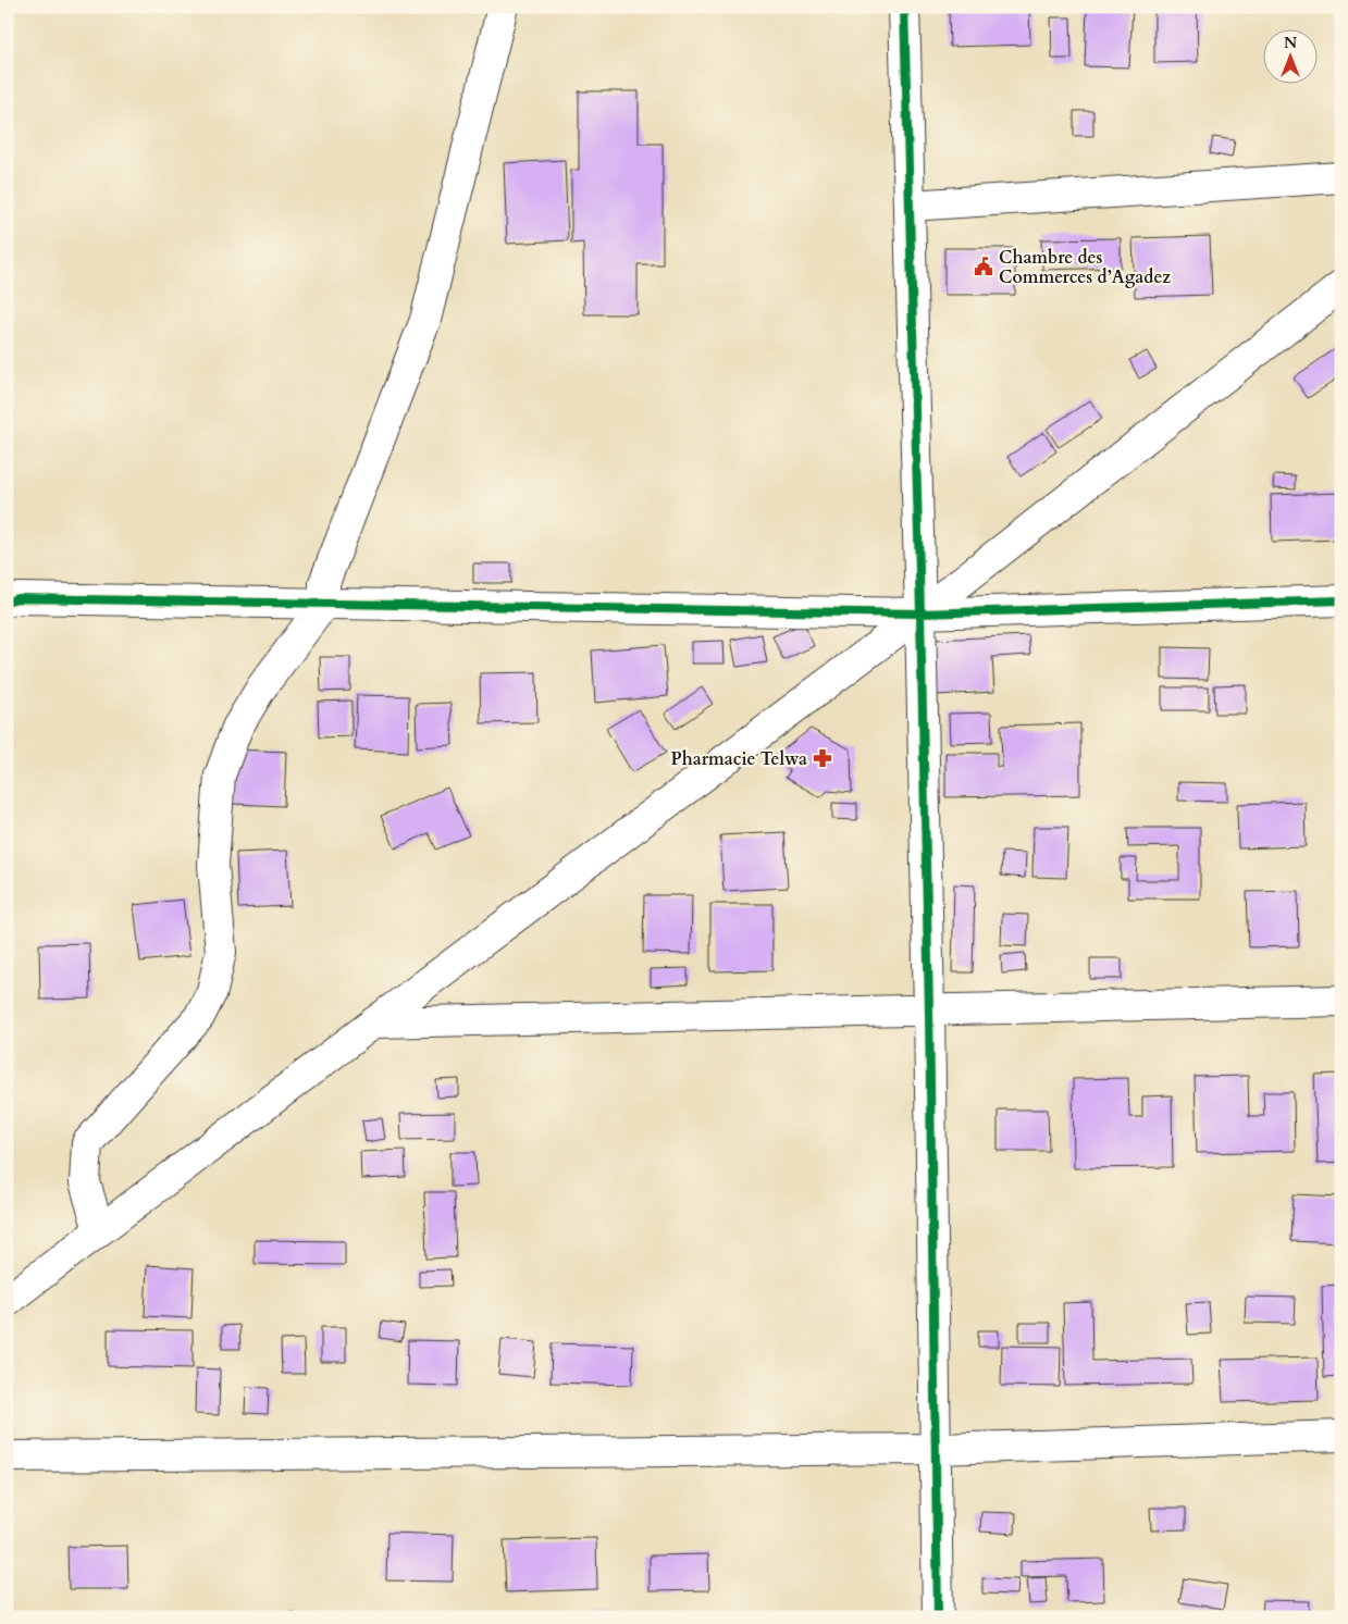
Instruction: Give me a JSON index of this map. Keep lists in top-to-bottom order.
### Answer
{
  "places": {
    "public building": ["Chambre des Commerces d’Agadez"],
    "pharmacy": ["Pharmacie Telwa"]
  },
  "north": "top"
}
